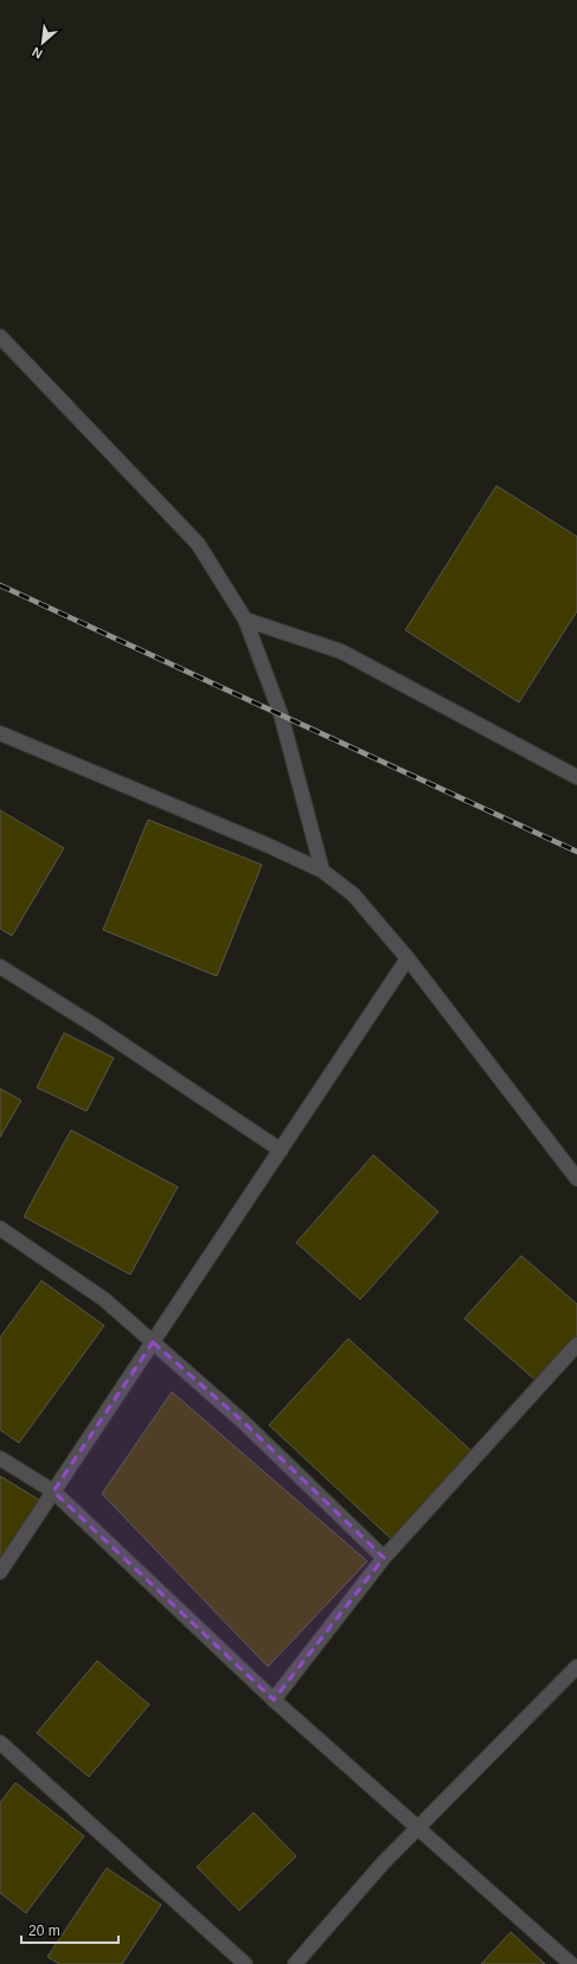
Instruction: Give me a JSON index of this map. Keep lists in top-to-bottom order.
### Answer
{
  "scale_bar": "20 m",
  "north": "bottom left"
}
